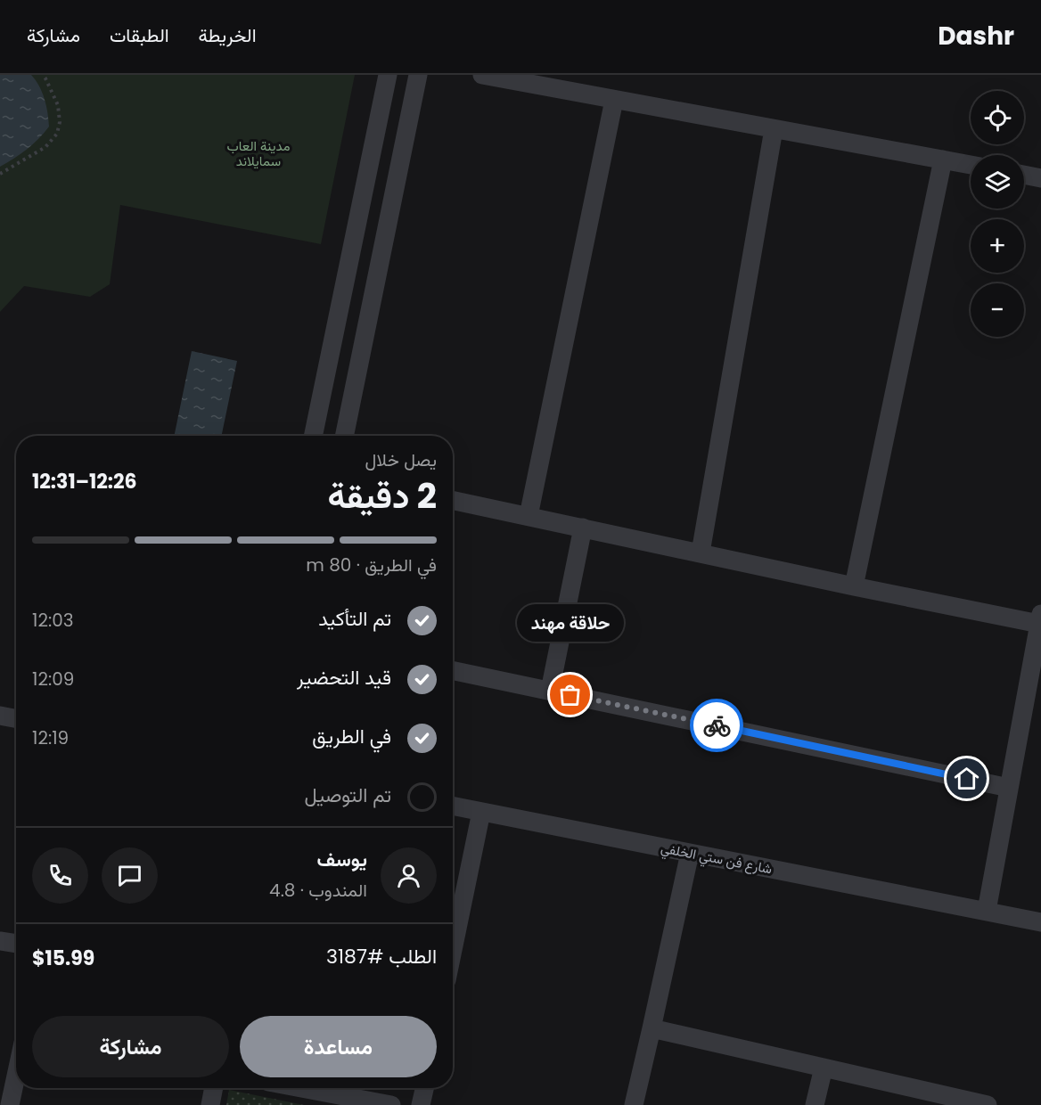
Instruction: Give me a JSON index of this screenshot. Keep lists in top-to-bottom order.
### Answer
{
  "streets": {
    "street": ["شارع فن ستي الخلفي"]
  },
  "parks": ["مدينة العاب سمايلاند"],
  "places": ["حلاقة مهند"],
  "page": {
    "header": "Dashr",
    "nav": ["الخريطة", "الطبقات", "مشاركة"],
    "map_buttons": ["+", "−"],
    "heading": ["2 دقيقة", "يصل خلال", "12:26–12:31"],
    "panel": [
      "يوسف",
      "المندوب · 4.8",
      "الطلب #3187",
      "$15.99"
    ],
    "bar": "في الطريق · 80 m",
    "list": [
      ["تم التأكيد", "12:03"],
      ["قيد التحضير", "12:09"],
      ["في الطريق", "12:19"],
      "تم التوصيل"
    ],
    "bubble": "حلاقة مهند",
    "buttons": ["مساعدة", "مشاركة"]
  }
}
